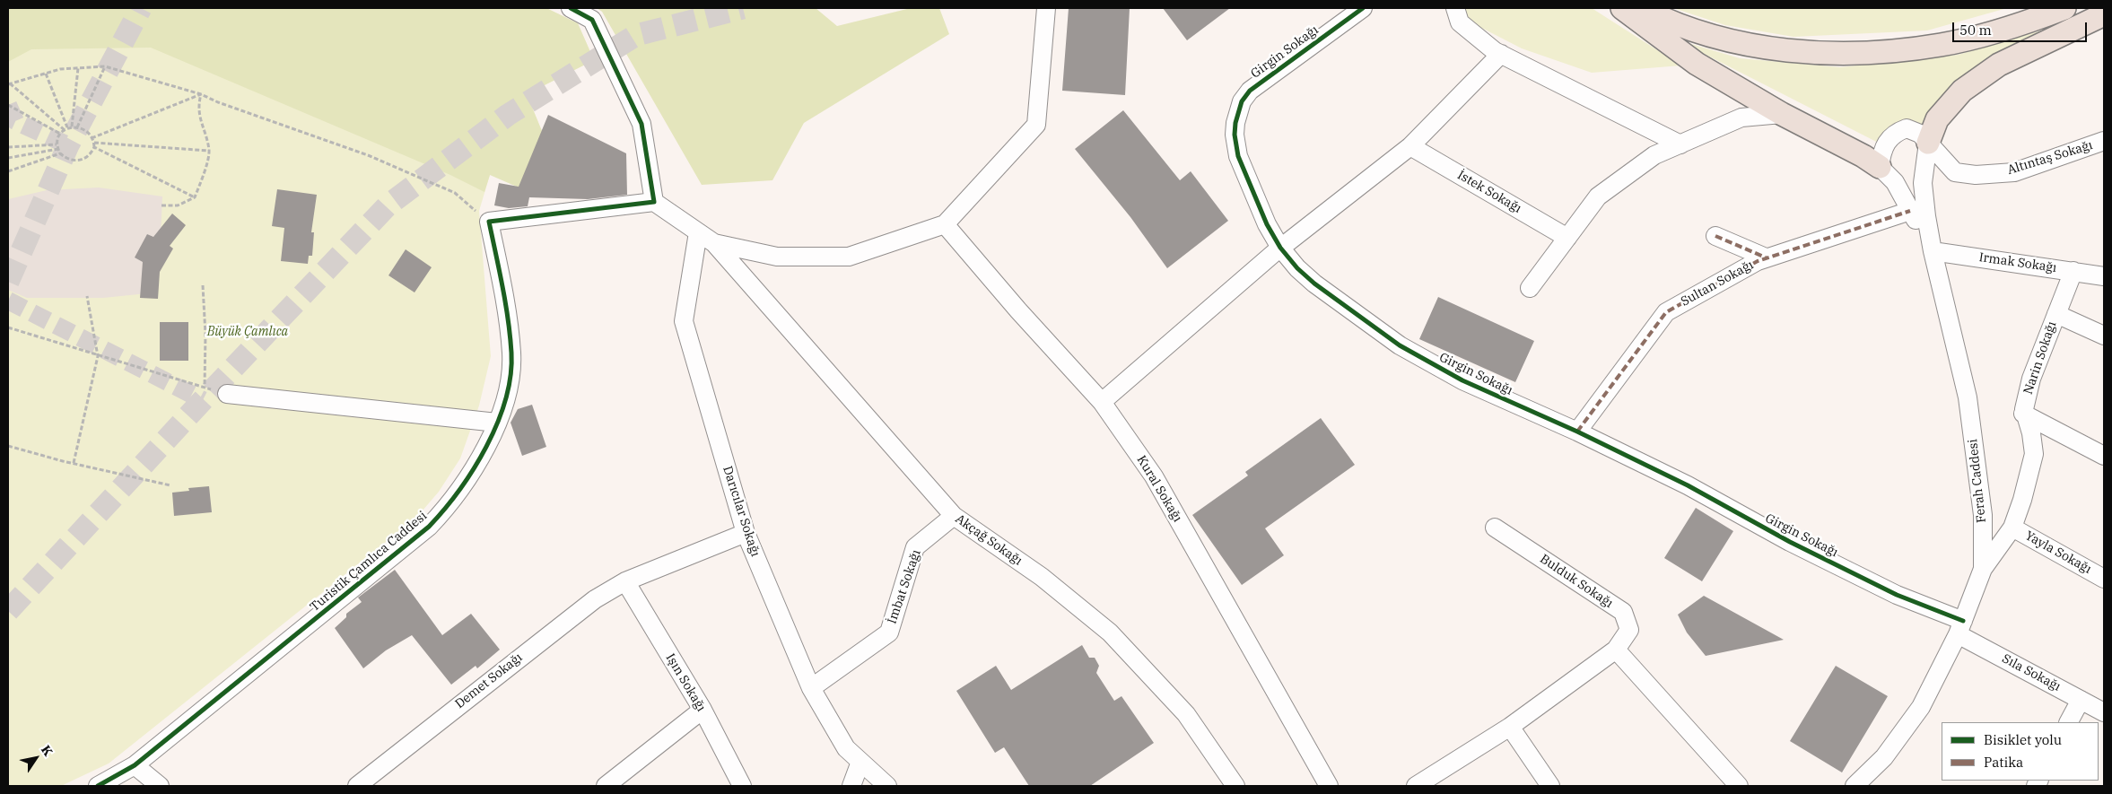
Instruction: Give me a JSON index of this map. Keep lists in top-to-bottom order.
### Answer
{
  "streets": {
    "street": [
      "Girgin Sokağı",
      "Altıntaş Sokağı",
      "İstek Sokağı",
      "Irmak Sokağı",
      "Sultan Sokağı",
      "Narin Sokağı",
      "Ferah Caddesi",
      "Kural Sokağı",
      "Darıcılar Sokağı",
      "Akçağ Sokağı",
      "Yayla Sokağı",
      "Turistik Çamlıca Caddesi",
      "Bulduk Sokağı",
      "İmbat Sokağı",
      "Sıla Sokağı",
      "Demet Sokağı",
      "Işın Sokağı"
    ]
  },
  "crossings": [
    ["Girgin Sokağı", "Sultan Sokağı"],
    ["Girgin Sokağı", "Ferah Caddesi"],
    ["Girgin Sokağı", "Sıla Sokağı"],
    ["Altıntaş Sokağı", "Ferah Caddesi"],
    ["Irmak Sokağı", "Narin Sokağı"],
    ["Irmak Sokağı", "Ferah Caddesi"],
    ["Ferah Caddesi", "Sıla Sokağı"],
    ["Darıcılar Sokağı", "İmbat Sokağı"],
    ["Darıcılar Sokağı", "Demet Sokağı"],
    ["Akçağ Sokağı", "İmbat Sokağı"],
    ["Demet Sokağı", "Işın Sokağı"]
  ],
  "parks": ["Büyük Çamlıca"],
  "legend": ["Bisiklet yolu", "Patika"],
  "scale_bar": "50 m",
  "north": "top right"
}
